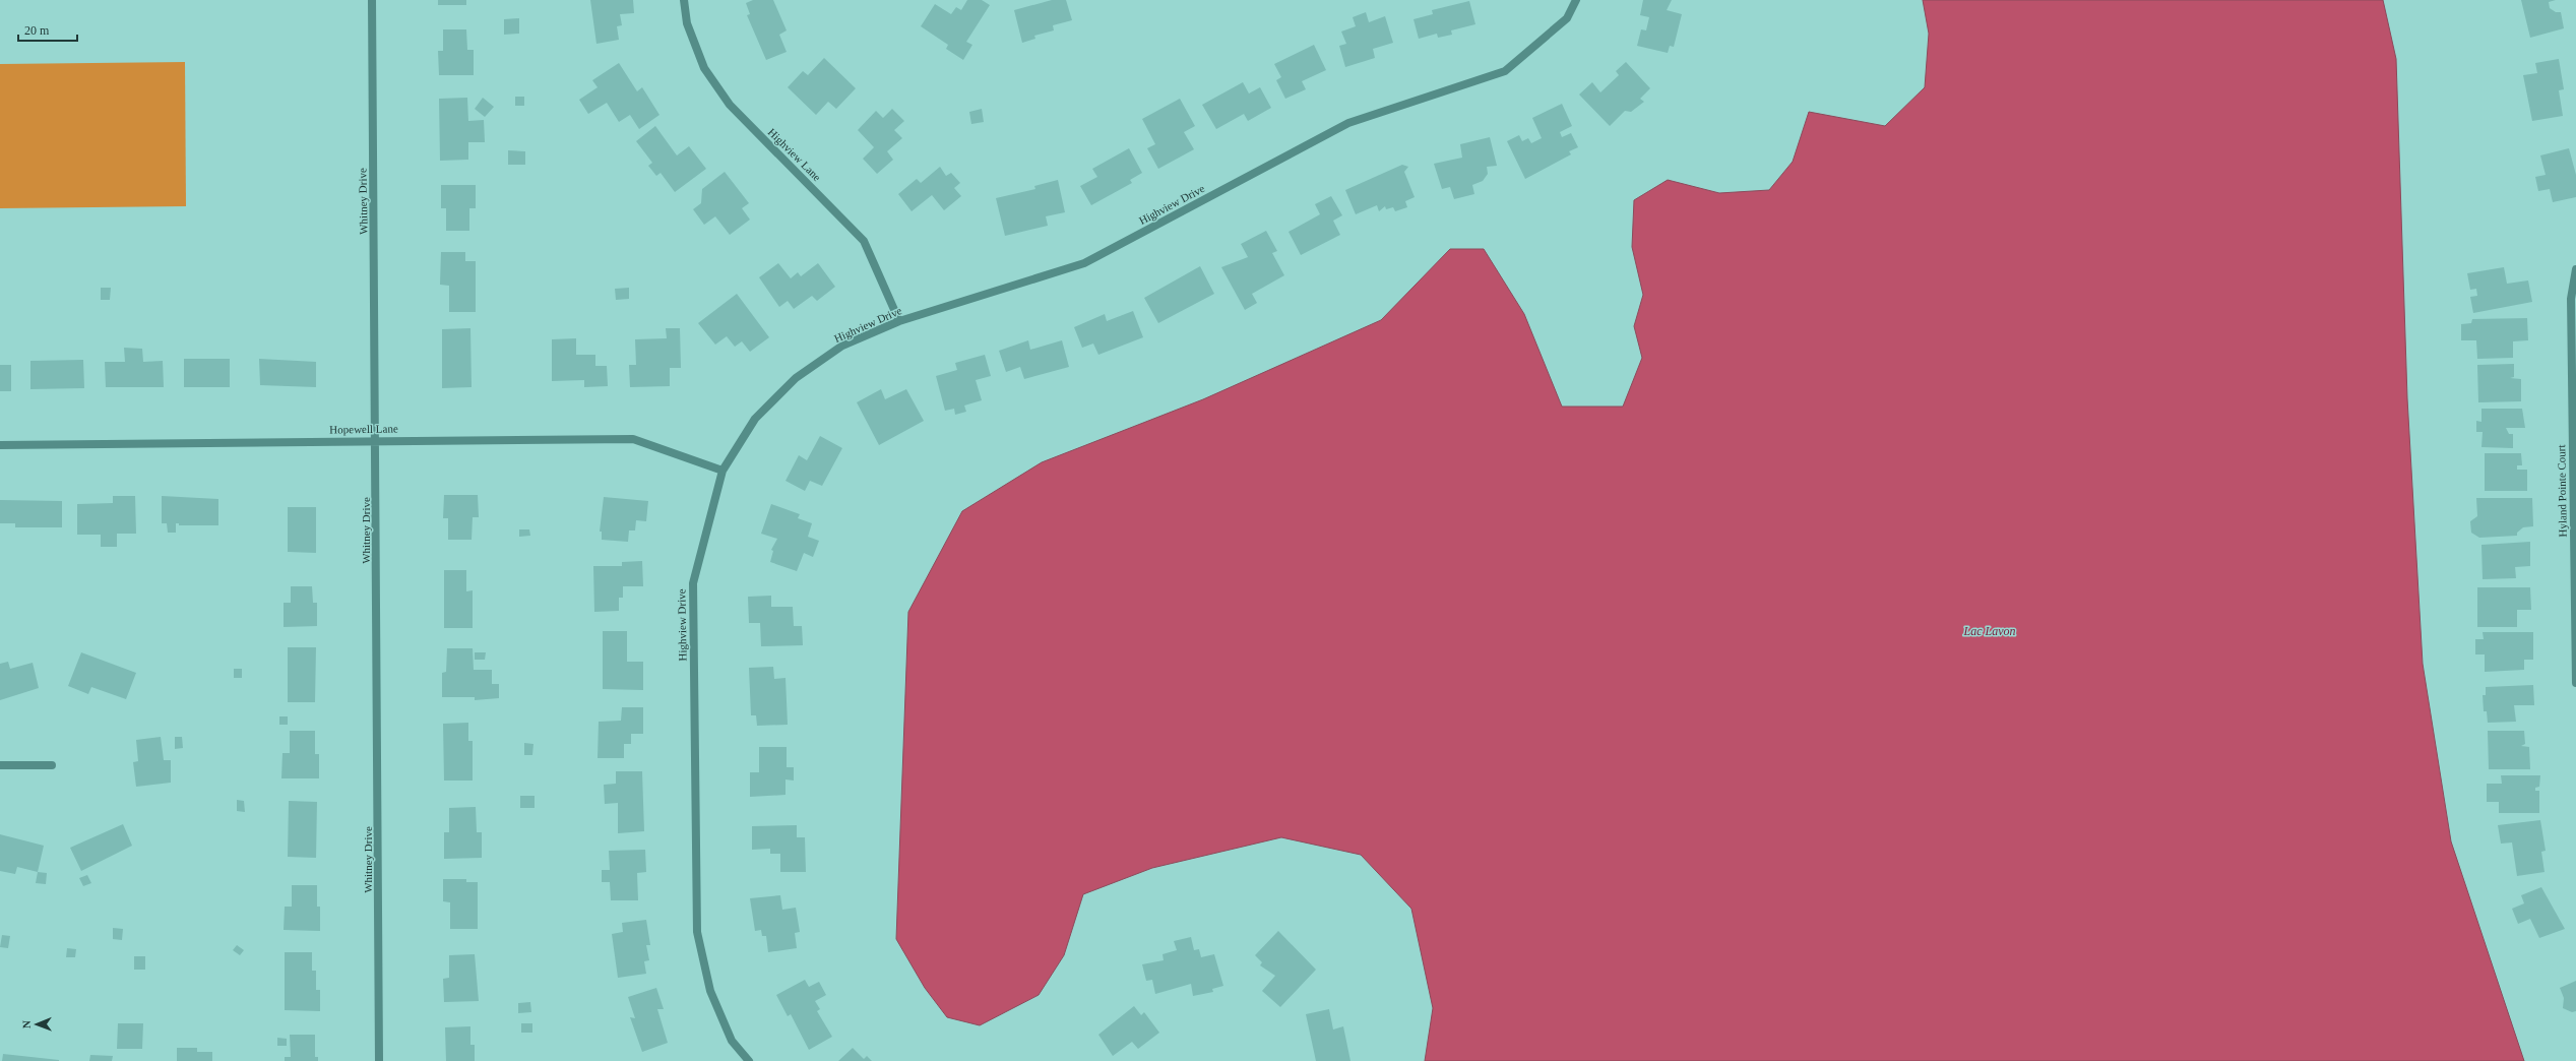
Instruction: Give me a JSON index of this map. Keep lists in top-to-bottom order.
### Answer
{
  "streets": {
    "street": [
      "Highview Lane",
      "Whitney Drive",
      "Highview Drive",
      "Hopewell Lane",
      "Hyland Pointe Court"
    ]
  },
  "crossings": [
    ["Highview Lane", "Highview Drive"],
    ["Whitney Drive", "Hopewell Lane"],
    ["Highview Drive", "Hopewell Lane"]
  ],
  "water": ["Lac Lavon"],
  "scale_bar": "20 m",
  "north": "left"
}
